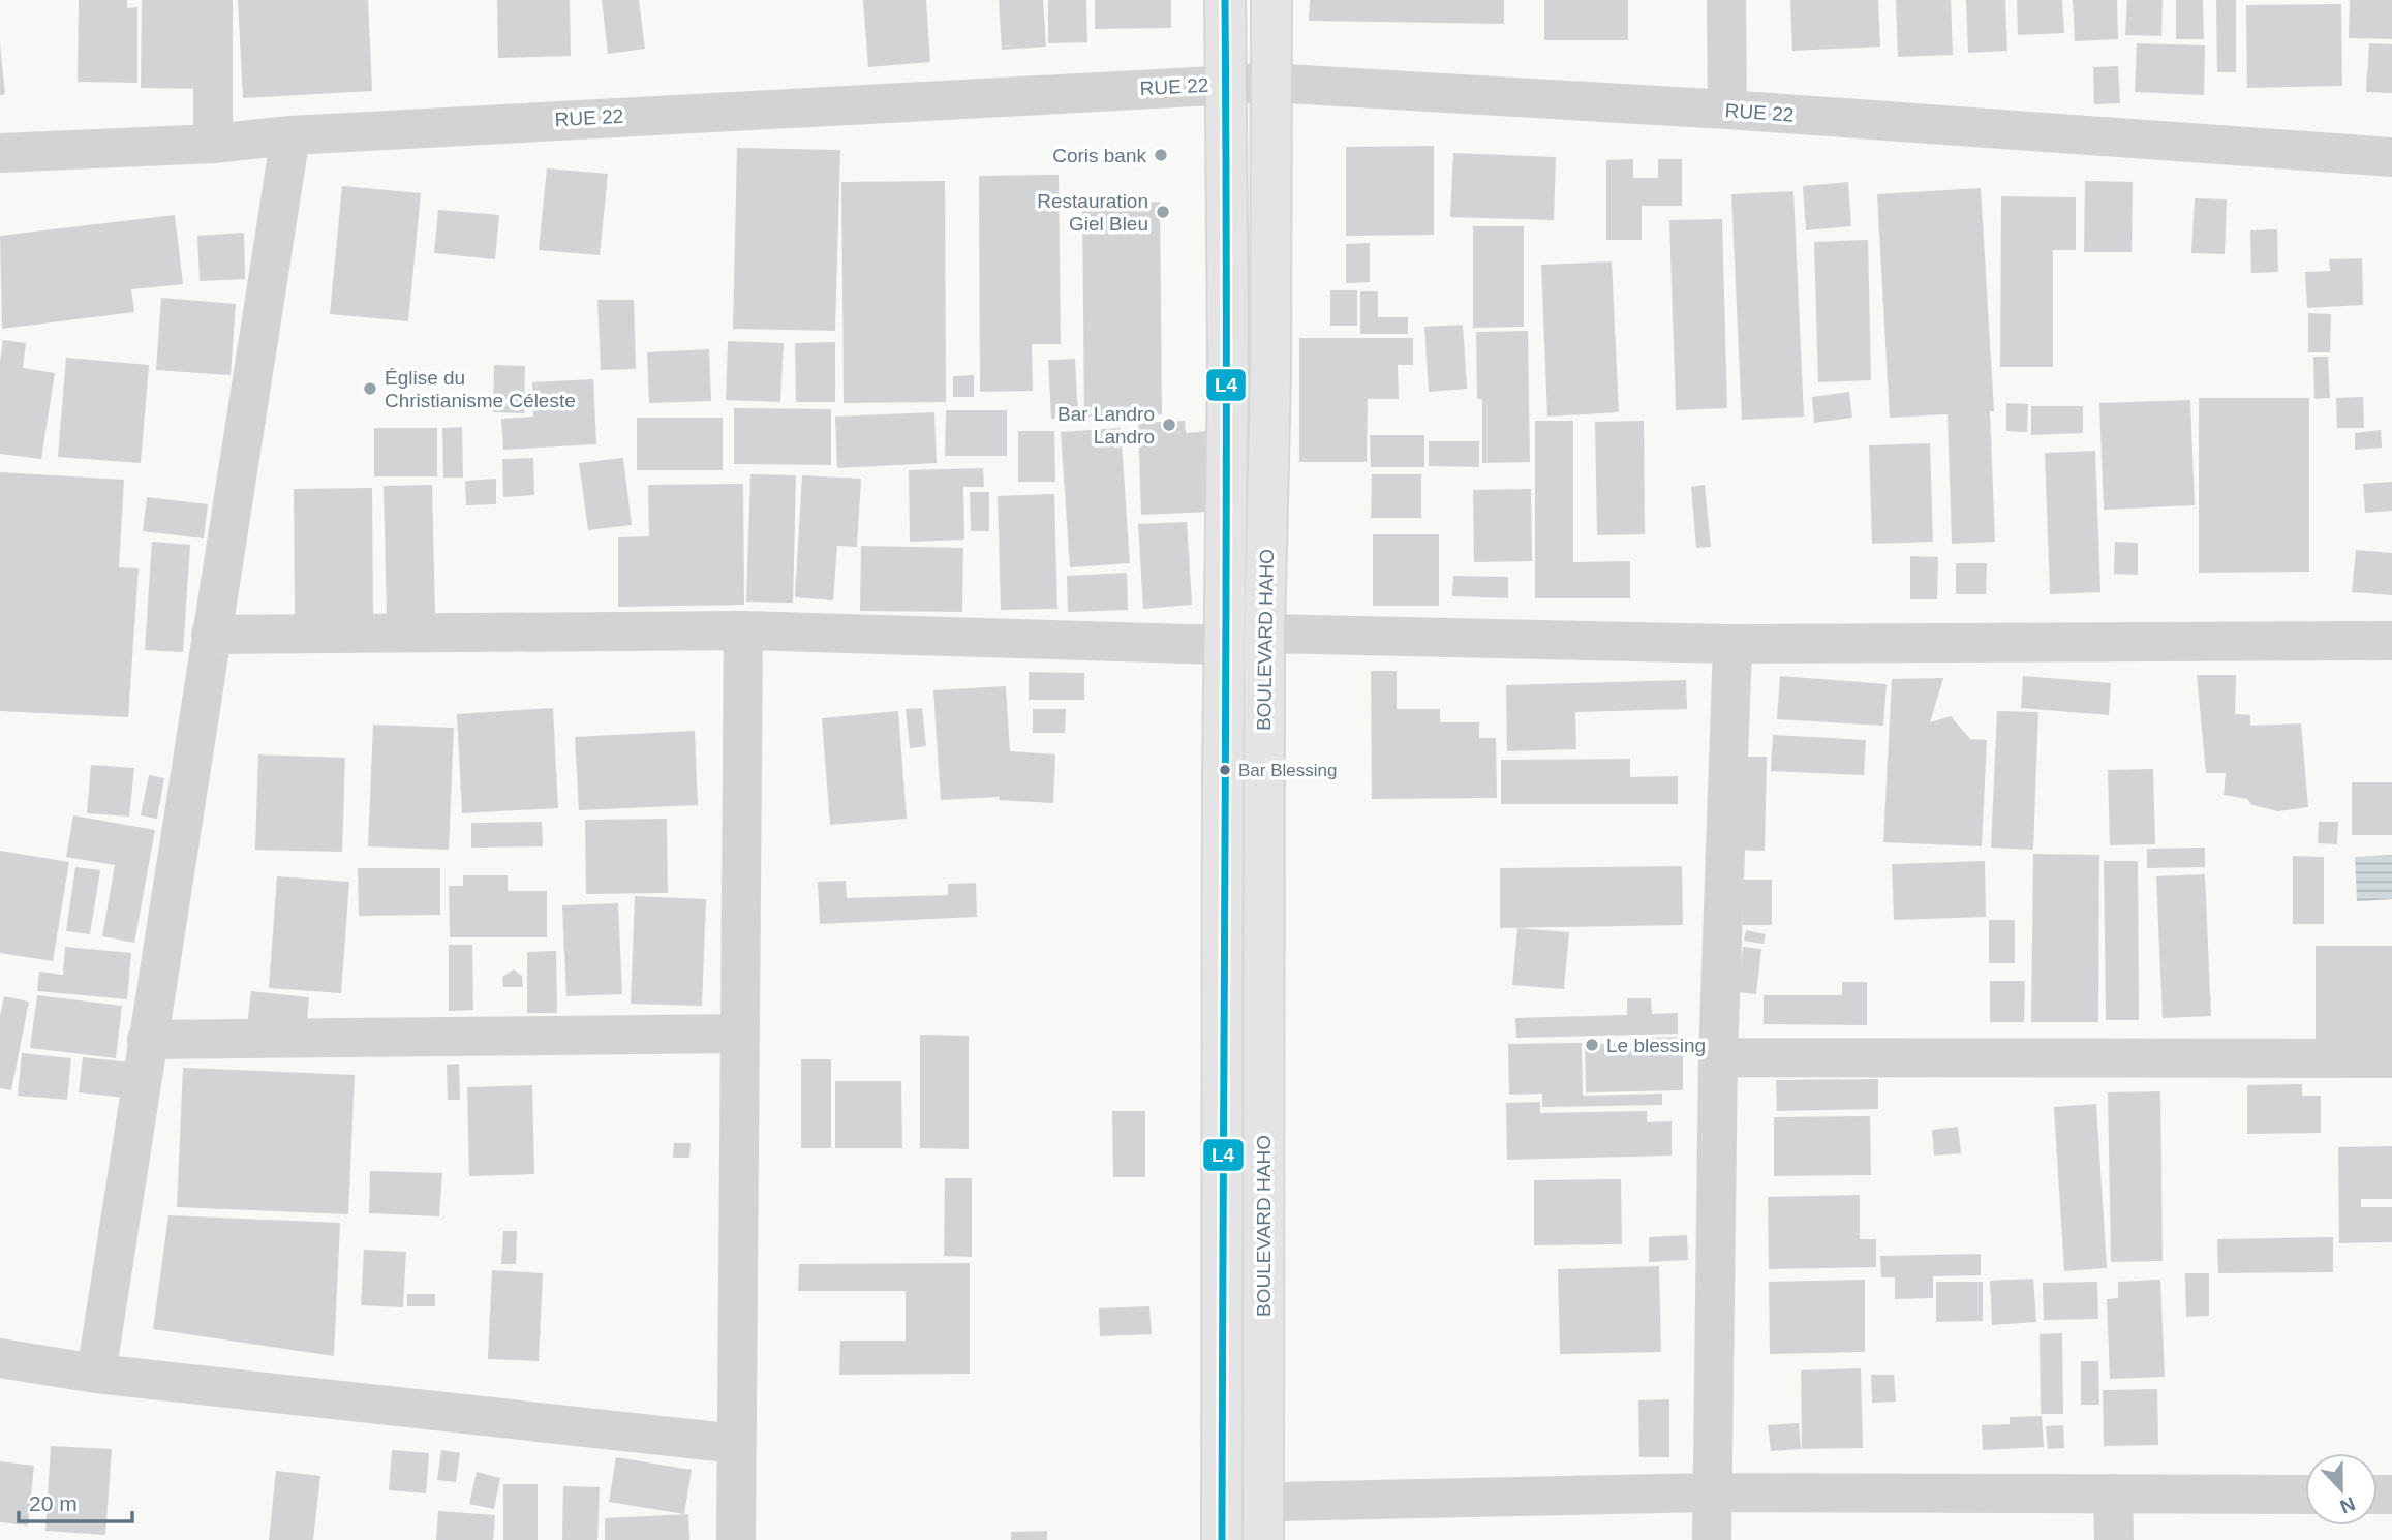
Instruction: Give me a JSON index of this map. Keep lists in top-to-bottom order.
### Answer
{
  "streets": {
    "main road": ["BOULEVARD HAHO"],
    "street": ["RUE 22"]
  },
  "crossings": [
    ["RUE 22", "BOULEVARD HAHO"]
  ],
  "places": [
    "Coris bank",
    "Restauration Giel Bleu",
    "Église du Christianisme Céleste",
    "Bar Landro Landro",
    "Bar Blessing",
    "Le blessing"
  ],
  "lines": ["transit line L4"],
  "scale_bar": "20 m",
  "north": "bottom"
}
